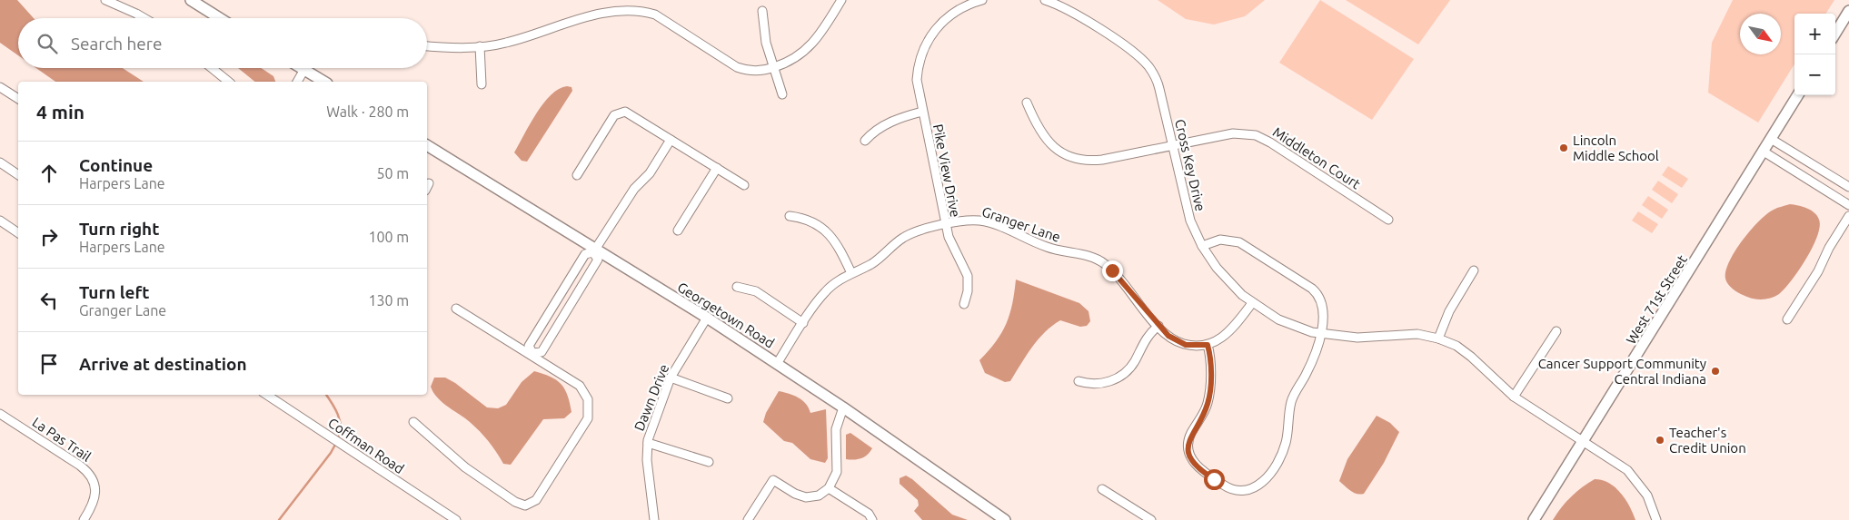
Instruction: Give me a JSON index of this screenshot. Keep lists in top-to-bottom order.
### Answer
{
  "streets": {
    "main road": ["West 71st Street", "Georgetown Road"],
    "street": [
      "Middleton Court",
      "Cross Key Drive",
      "Pike View Drive",
      "Granger Lane",
      "Dawn Drive",
      "La Pas Trail",
      "Coffman Road"
    ]
  },
  "crossings": [
    ["Middleton Court", "Cross Key Drive"],
    ["Cross Key Drive", "West 71st Street"],
    ["Pike View Drive", "Granger Lane"],
    ["Pike View Drive", "Georgetown Road"],
    ["Georgetown Road", "Dawn Drive"]
  ],
  "places": ["Lincoln Middle School", "Cancer Support Community Central Indiana", "Teacher's Credit Union"],
  "north": "bottom right",
  "page": {
    "map_buttons": ["+", "−"],
    "search": "Search here",
    "heading": ["4 min", "Walk · 280 m"],
    "list": [
      ["Continue", "Harpers Lane", "50 m"],
      ["Turn right", "Harpers Lane", "100 m"],
      ["Turn left", "Granger Lane", "130 m"],
      "Arrive at destination"
    ]
  }
}
